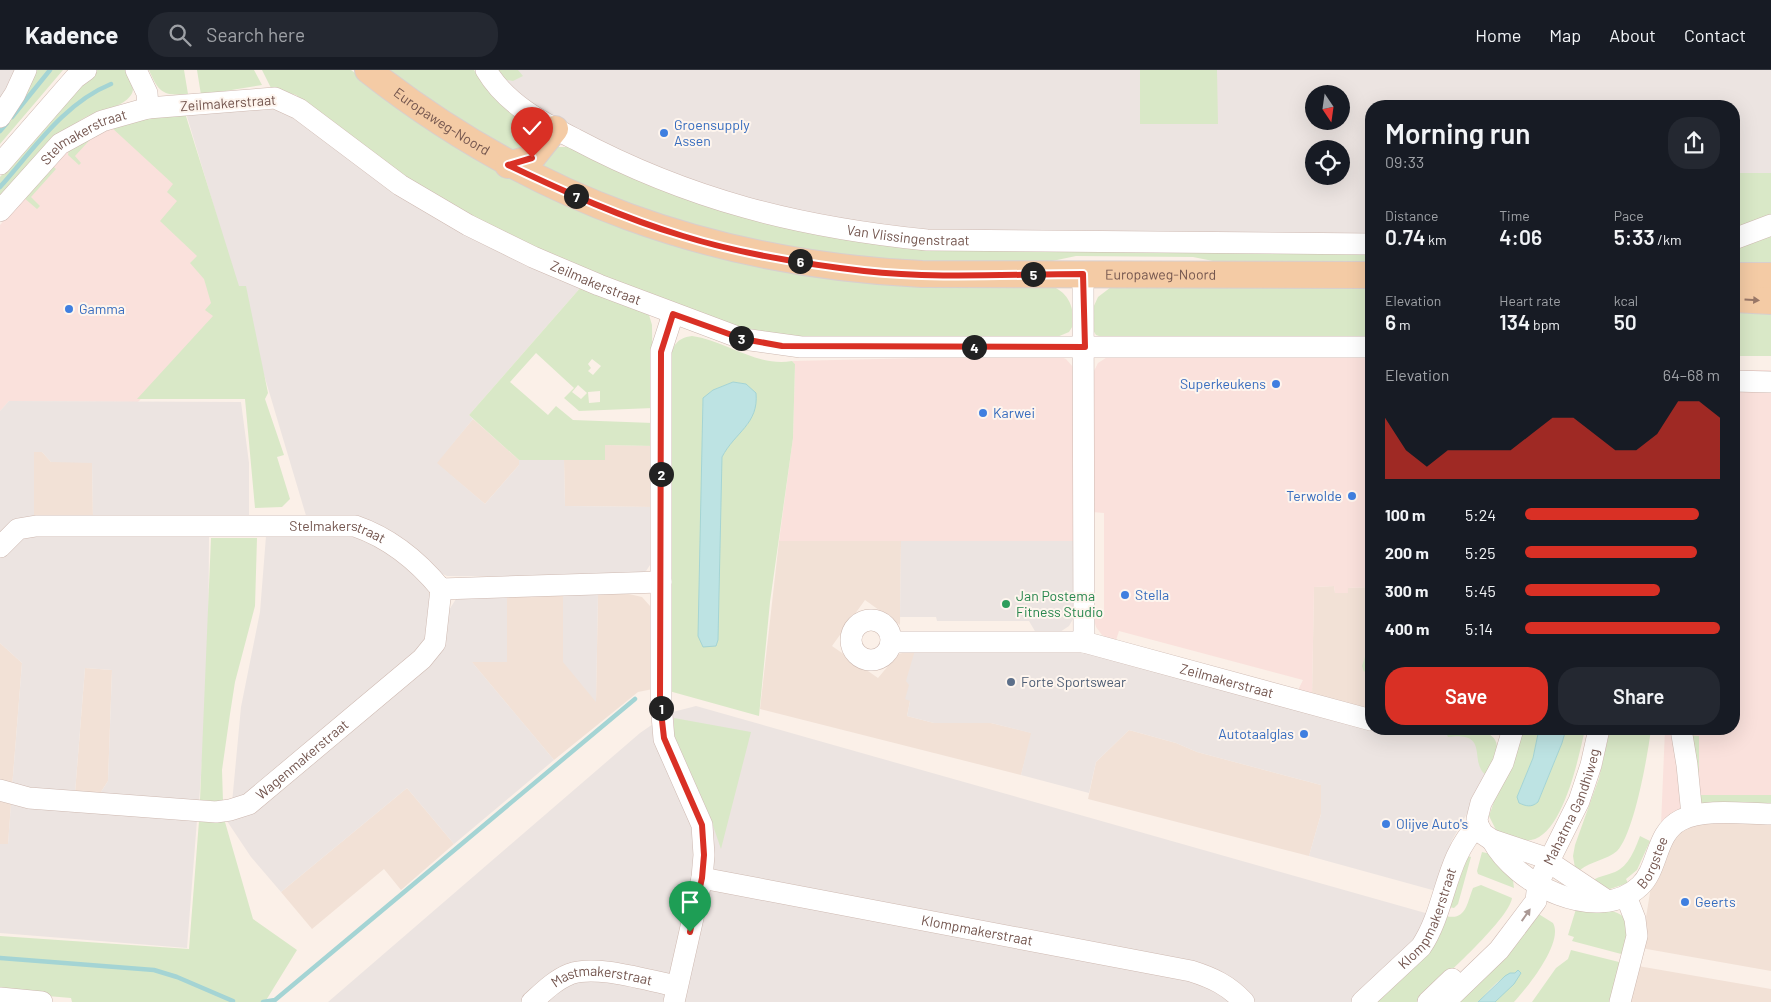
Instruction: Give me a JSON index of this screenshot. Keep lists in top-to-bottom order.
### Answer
{
  "streets": {
    "main road": ["Europaweg-Noord"],
    "street": [
      "Zeilmakerstraat",
      "Stelmakerstraat",
      "Van Vlissingenstraat",
      "Wagenmakerstraat",
      "Mahatma Gandhiweg",
      "Borgstee",
      "Klompmakerstraat",
      "Mastmakerstraat"
    ]
  },
  "crossings": [
    ["Zeilmakerstraat", "Stelmakerstraat"],
    ["Stelmakerstraat", "Wagenmakerstraat"]
  ],
  "places": [
    "Groensupply Assen",
    "Gamma",
    "Superkeukens",
    "Karwei",
    "Terwolde",
    "Stella",
    "Jan Postema Fitness Studio",
    "Forte Sportswear",
    "Autotaalglas",
    "Olijve Auto's",
    "Geerts"
  ],
  "north": "bottom",
  "page": {
    "header": "Kadence",
    "search": "Search here",
    "nav": [
      "Home",
      "Map",
      "About",
      "Contact"
    ],
    "heading": ["Morning run", "09:33"],
    "pins": [
      "7",
      "6",
      "5",
      "3",
      "4",
      "2",
      "1"
    ],
    "stats": [
      ["Distance", "0.74 km"],
      ["Time", "4:06"],
      ["Pace", "5:33 /km"],
      ["Elevation", "6 m"],
      ["Heart rate", "134 bpm"],
      ["kcal", "50"]
    ],
    "chart": ["Elevation", "64–68 m"],
    "list": [
      {
        "name": "100 m",
        "note": "5:24"
      },
      {
        "name": "200 m",
        "note": "5:25"
      },
      {
        "name": "300 m",
        "note": "5:45"
      },
      {
        "name": "400 m",
        "note": "5:14"
      }
    ],
    "buttons": ["Save", "Share"]
  }
}
